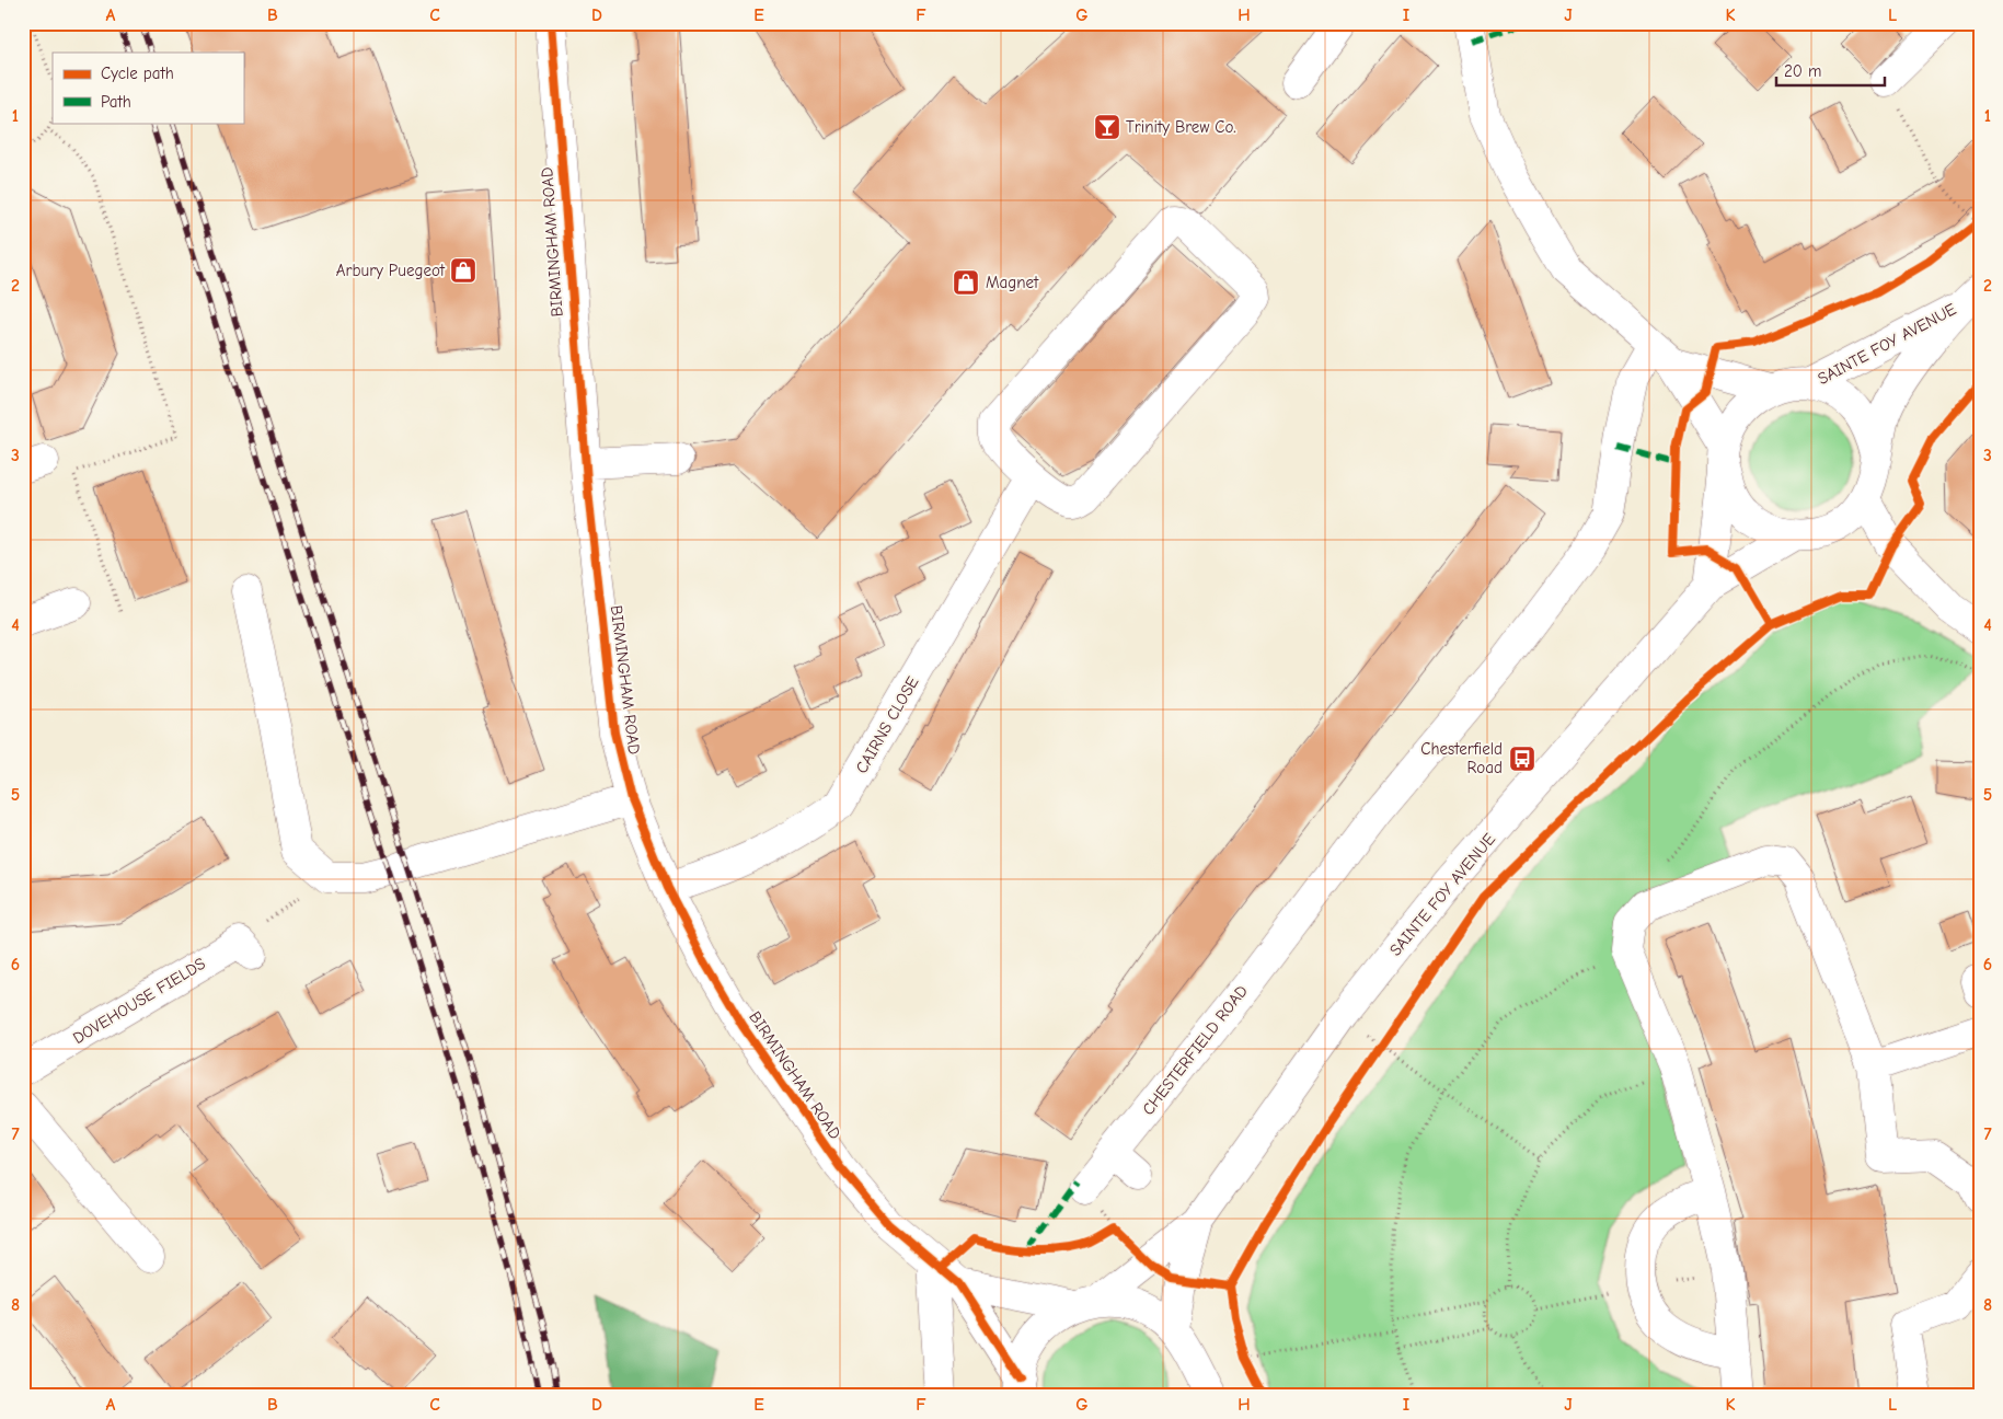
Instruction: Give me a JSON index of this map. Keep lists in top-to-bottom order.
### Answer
{
  "streets": {
    "main road": [
      "BIRMINGHAM ROAD",
      "SAINTE FOY AVENUE",
      "CAIRNS CLOSE",
      "DOVEHOUSE FIELDS",
      "CHESTERFIELD ROAD"
    ]
  },
  "crossings": [
    ["BIRMINGHAM ROAD", "SAINTE FOY AVENUE"],
    ["BIRMINGHAM ROAD", "CAIRNS CLOSE"]
  ],
  "places": {
    "bar": ["Trinity Brew Co."],
    "shop": ["Arbury Puegeot", "Magnet"],
    "bus stop": ["Chesterfield Road"]
  },
  "legend": ["Cycle path", "Path"],
  "scale_bar": "20 m",
  "grid": {
    "columns": [
      "A",
      "B",
      "C",
      "D",
      "E",
      "F",
      "G",
      "H",
      "I",
      "J",
      "K",
      "L"
    ],
    "rows": [
      "1",
      "2",
      "3",
      "4",
      "5",
      "6",
      "7",
      "8"
    ]
  }
}
